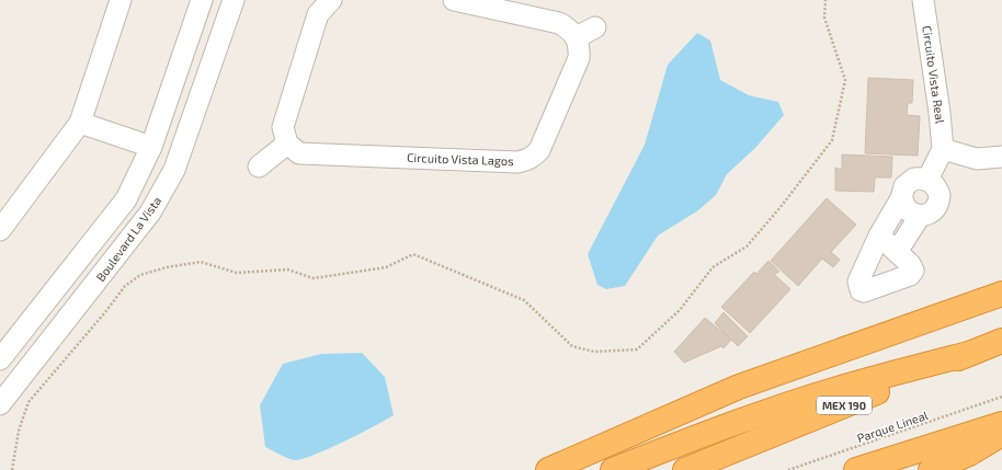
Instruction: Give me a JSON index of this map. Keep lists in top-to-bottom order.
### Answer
{
  "streets": {
    "highway": ["MEX 190"],
    "street": ["Circuito Vista Real", "Circuito Vista Lagos", "Boulevard La Vista"],
    "path": ["Parque Lineal"]
  }
}
